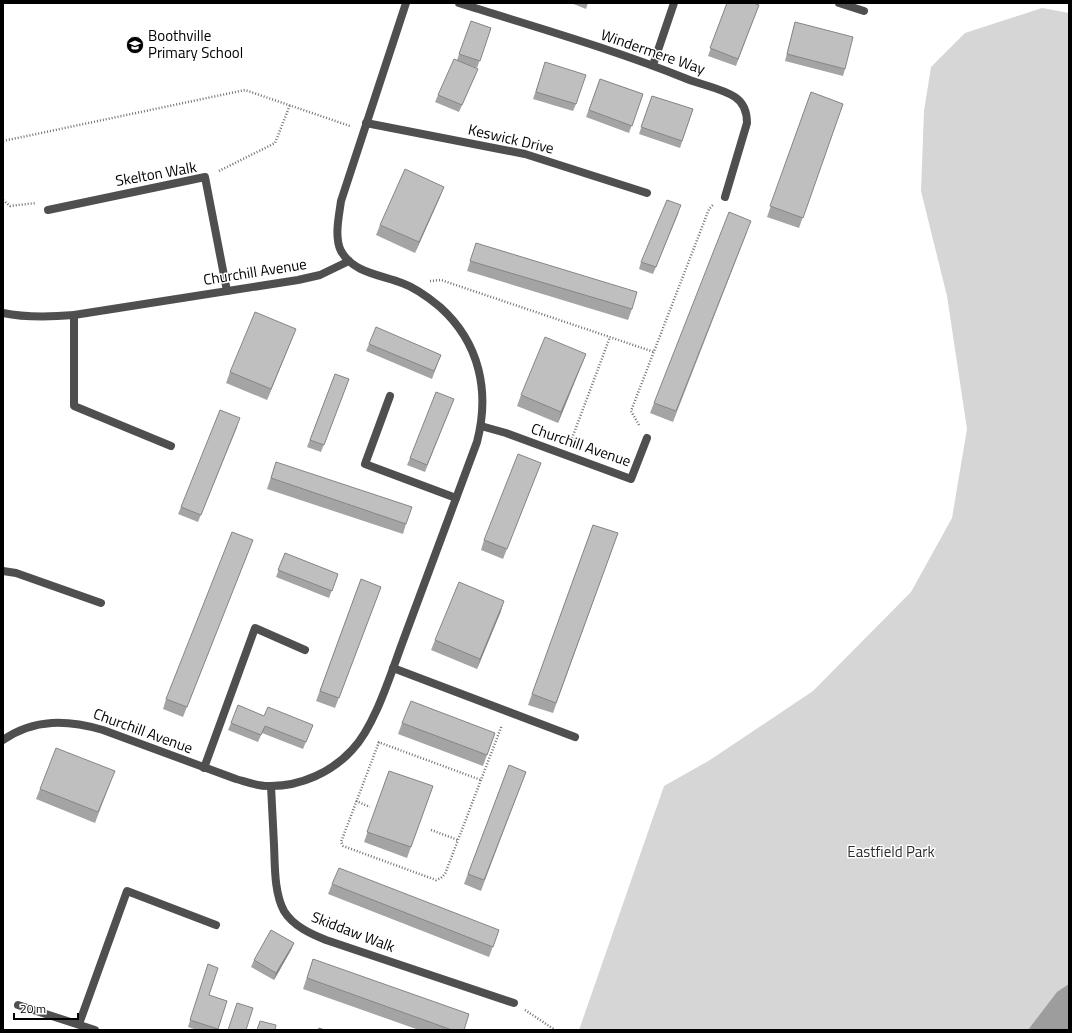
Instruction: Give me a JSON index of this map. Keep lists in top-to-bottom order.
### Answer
{
  "streets": {
    "street": [
      "Windermere Way",
      "Keswick Drive",
      "Skelton Walk",
      "Churchill Avenue",
      "Skiddaw Walk"
    ]
  },
  "crossings": [
    ["Skelton Walk", "Churchill Avenue"],
    ["Churchill Avenue", "Skiddaw Walk"]
  ],
  "parks": ["Eastfield Park"],
  "places": {
    "school or university": ["Boothville Primary School"]
  },
  "scale_bar": "20 m"
}
